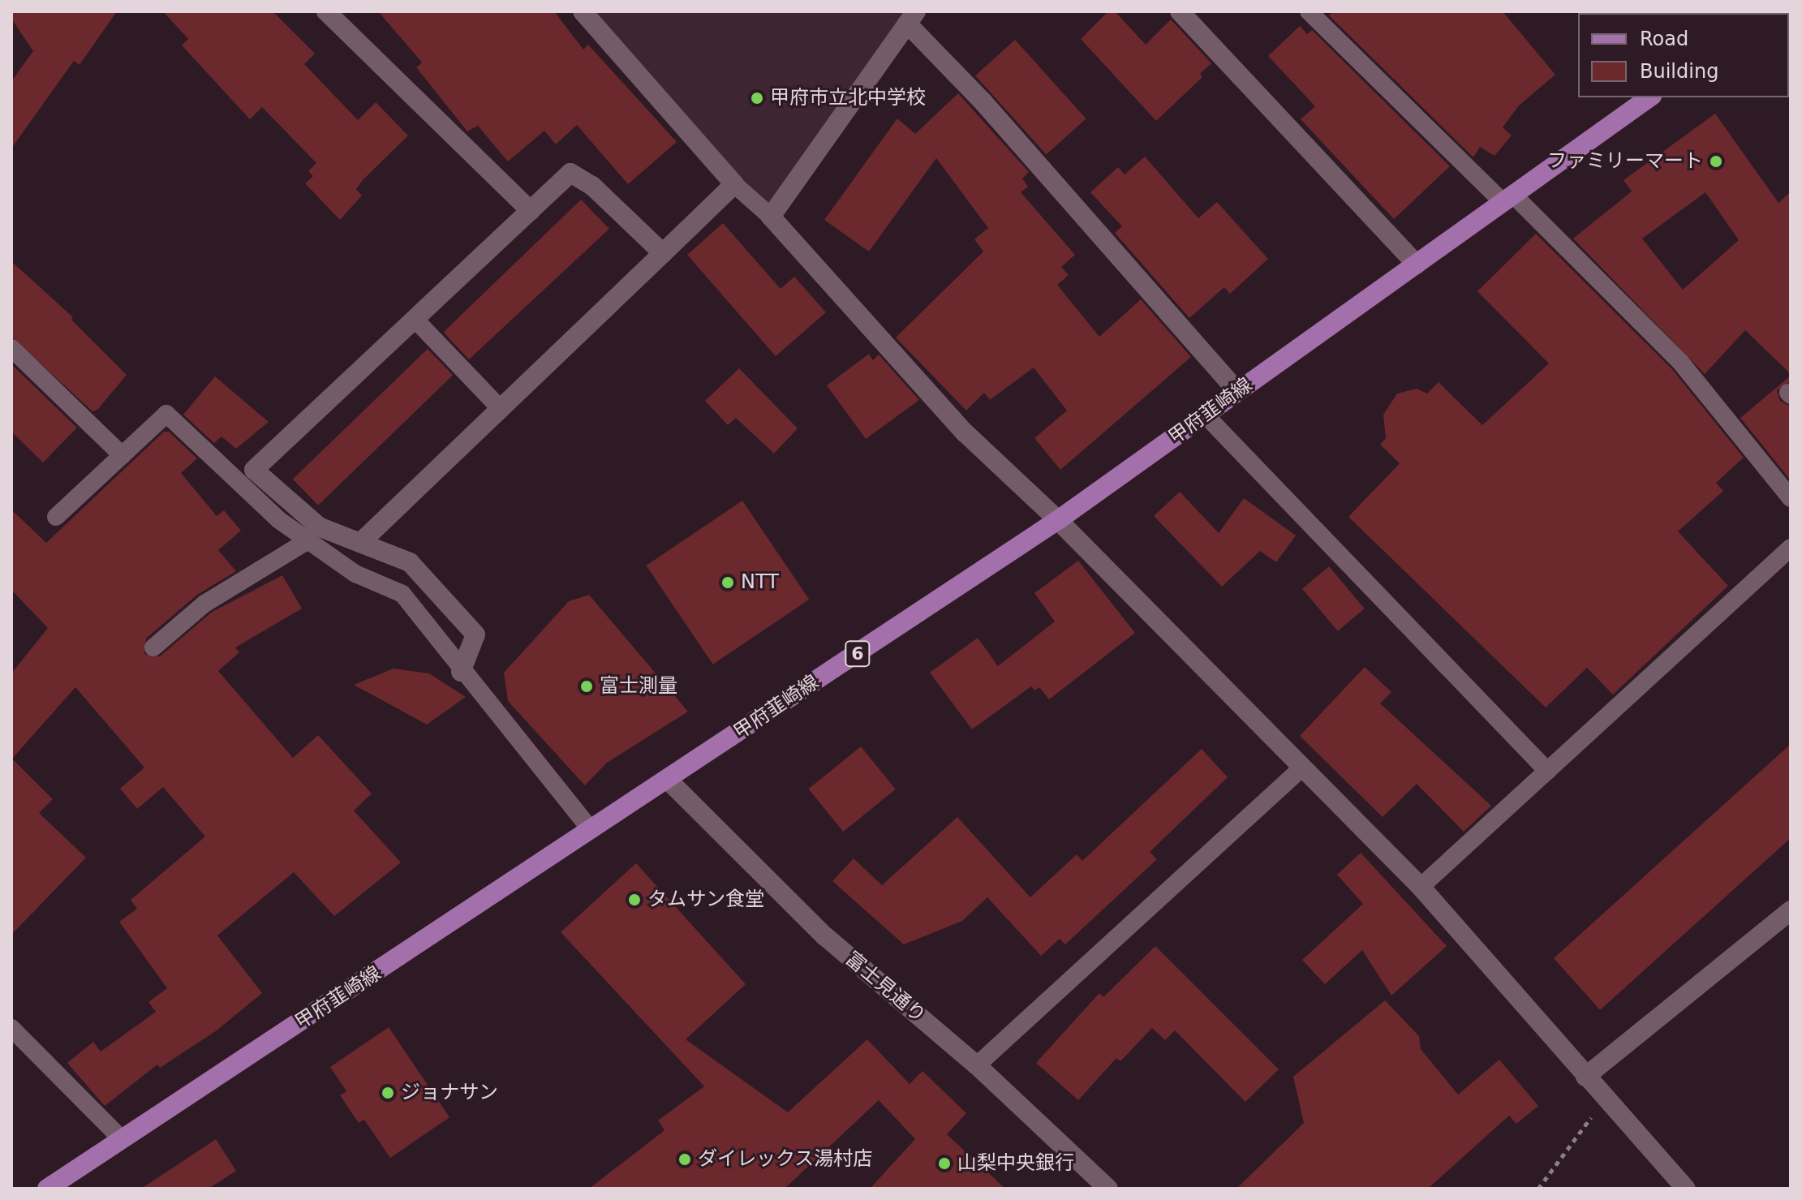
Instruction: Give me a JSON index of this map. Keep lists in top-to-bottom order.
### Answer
{
  "streets": {
    "main road": ["甲府韮崎線", "6"],
    "street": ["富士見通り"]
  },
  "crossings": [
    ["甲府韮崎線", "富士見通り"]
  ],
  "places": [
    "甲府市立北中学校",
    "ファミリーマート",
    "NTT",
    "富士測量",
    "タムサン食堂",
    "ジョナサン",
    "ダイレックス湯村店",
    "山梨中央銀行"
  ],
  "legend": ["Road", "Building"]
}
